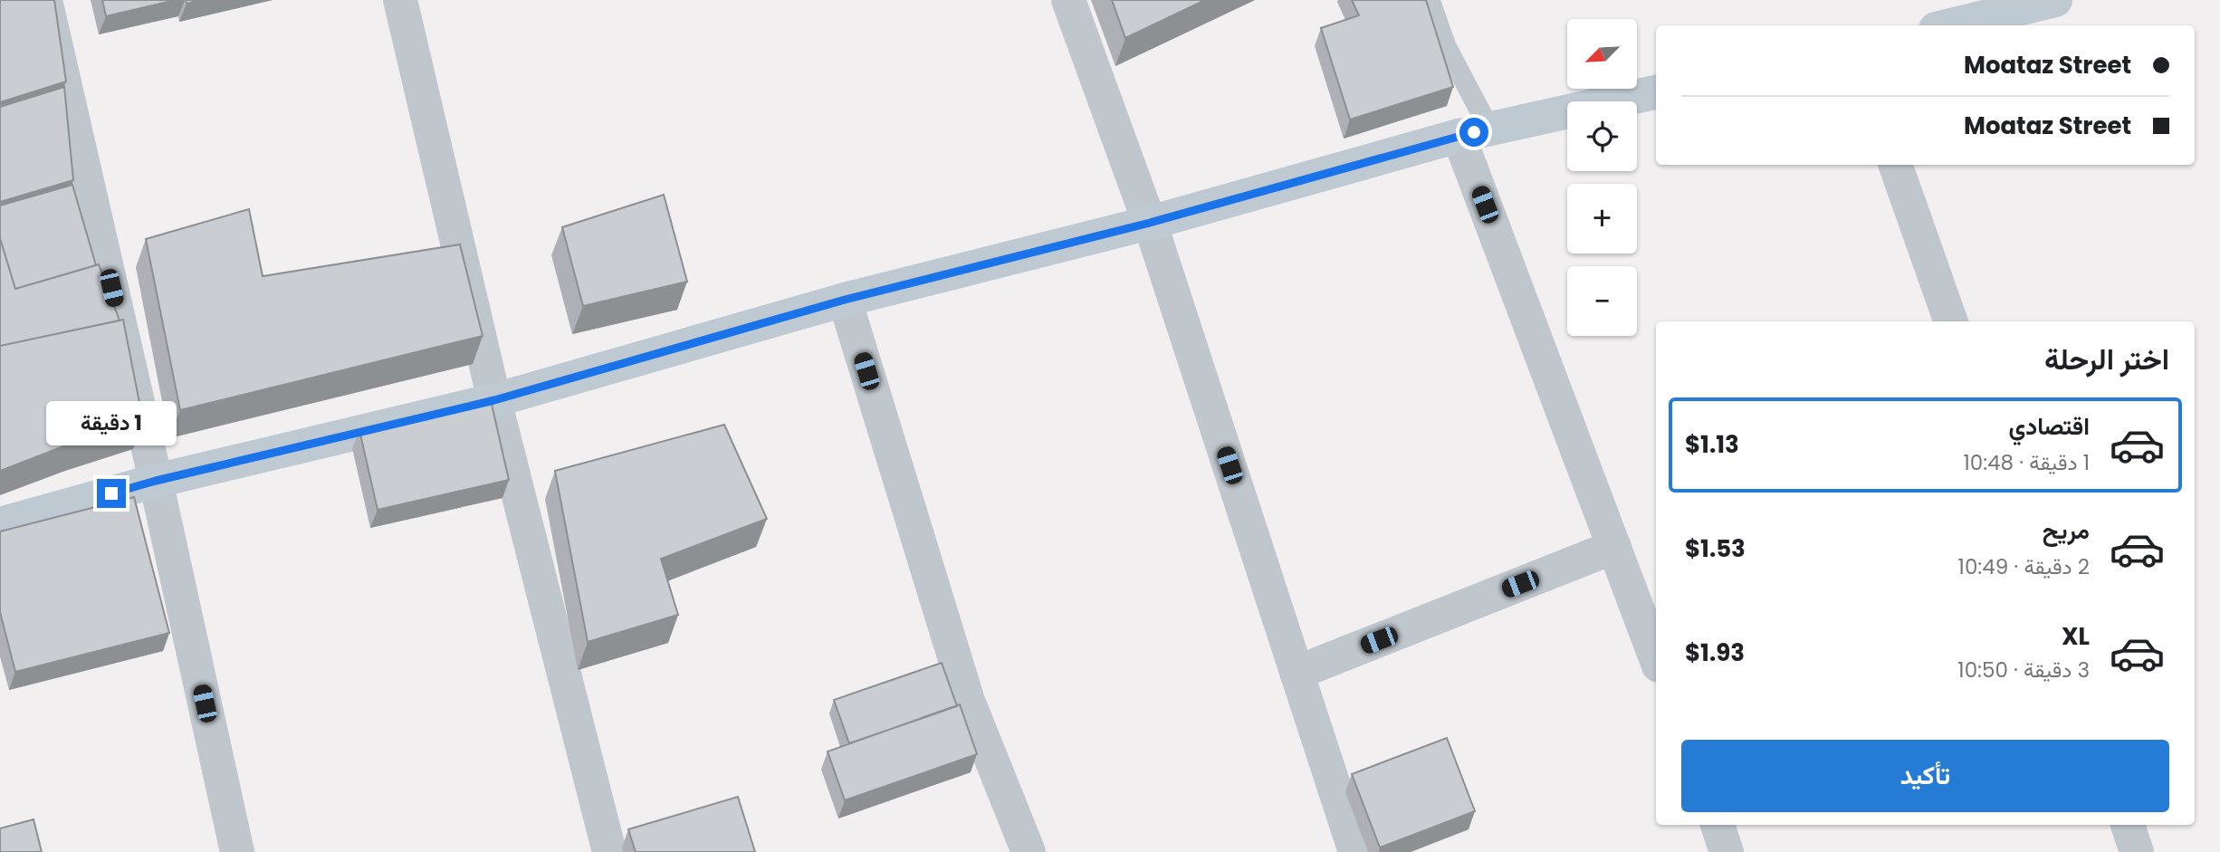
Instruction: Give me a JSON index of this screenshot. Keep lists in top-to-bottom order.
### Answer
{
  "north": "bottom left",
  "page": {
    "map_buttons": ["+", "−"],
    "banner": ["Moataz Street", "Moataz Street"],
    "heading": "اختر الرحلة",
    "list": [
      {
        "name": "اقتصادي",
        "note": "1 دقيقة · 10:48",
        "value": "$1.13"
      },
      {
        "name": "مريح",
        "note": "2 دقيقة · 10:49",
        "value": "$1.53"
      },
      {
        "name": "XL",
        "note": "3 دقيقة · 10:50",
        "value": "$1.93"
      }
    ],
    "bubble": "1 دقيقة",
    "buttons": "تأكيد"
  }
}
